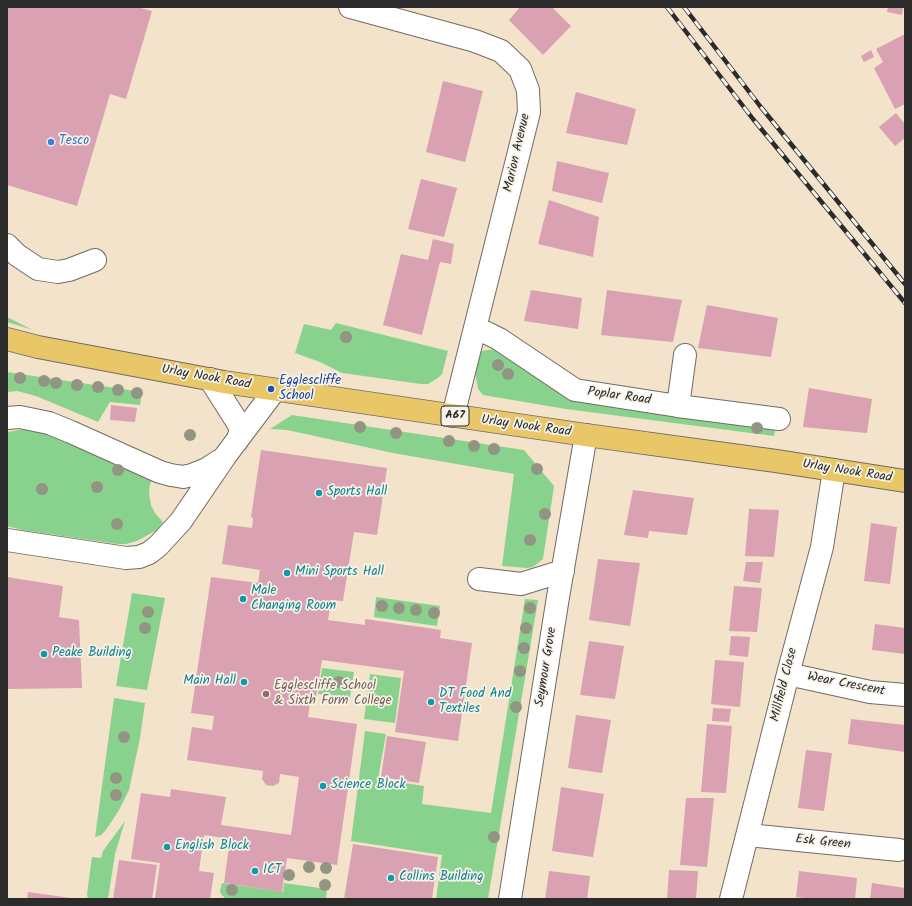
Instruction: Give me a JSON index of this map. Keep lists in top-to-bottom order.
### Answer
{
  "streets": {
    "main road": ["Urlay Nook Road", "A67"],
    "street": [
      "Marion Avenue",
      "Poplar Road",
      "Seymour Grove",
      "Millfield Close",
      "Wear Crescent",
      "Esk Green"
    ]
  },
  "crossings": [
    ["Marion Avenue", "Urlay Nook Road"],
    ["Marion Avenue", "Poplar Road"],
    ["Urlay Nook Road", "Seymour Grove"],
    ["Urlay Nook Road", "Millfield Close"],
    ["Millfield Close", "Wear Crescent"],
    ["Millfield Close", "Esk Green"]
  ],
  "places": [
    "Tesco",
    "Egglescliffe School",
    "Sports Hall",
    "Mini Sports Hall",
    "Male Changing Room",
    "Peake Building",
    "Main Hall",
    "Egglescliffe School & Sixth Form College",
    "DT Food And Textiles",
    "Science Block",
    "English Block",
    "ICT",
    "Collins Building"
  ]
}
